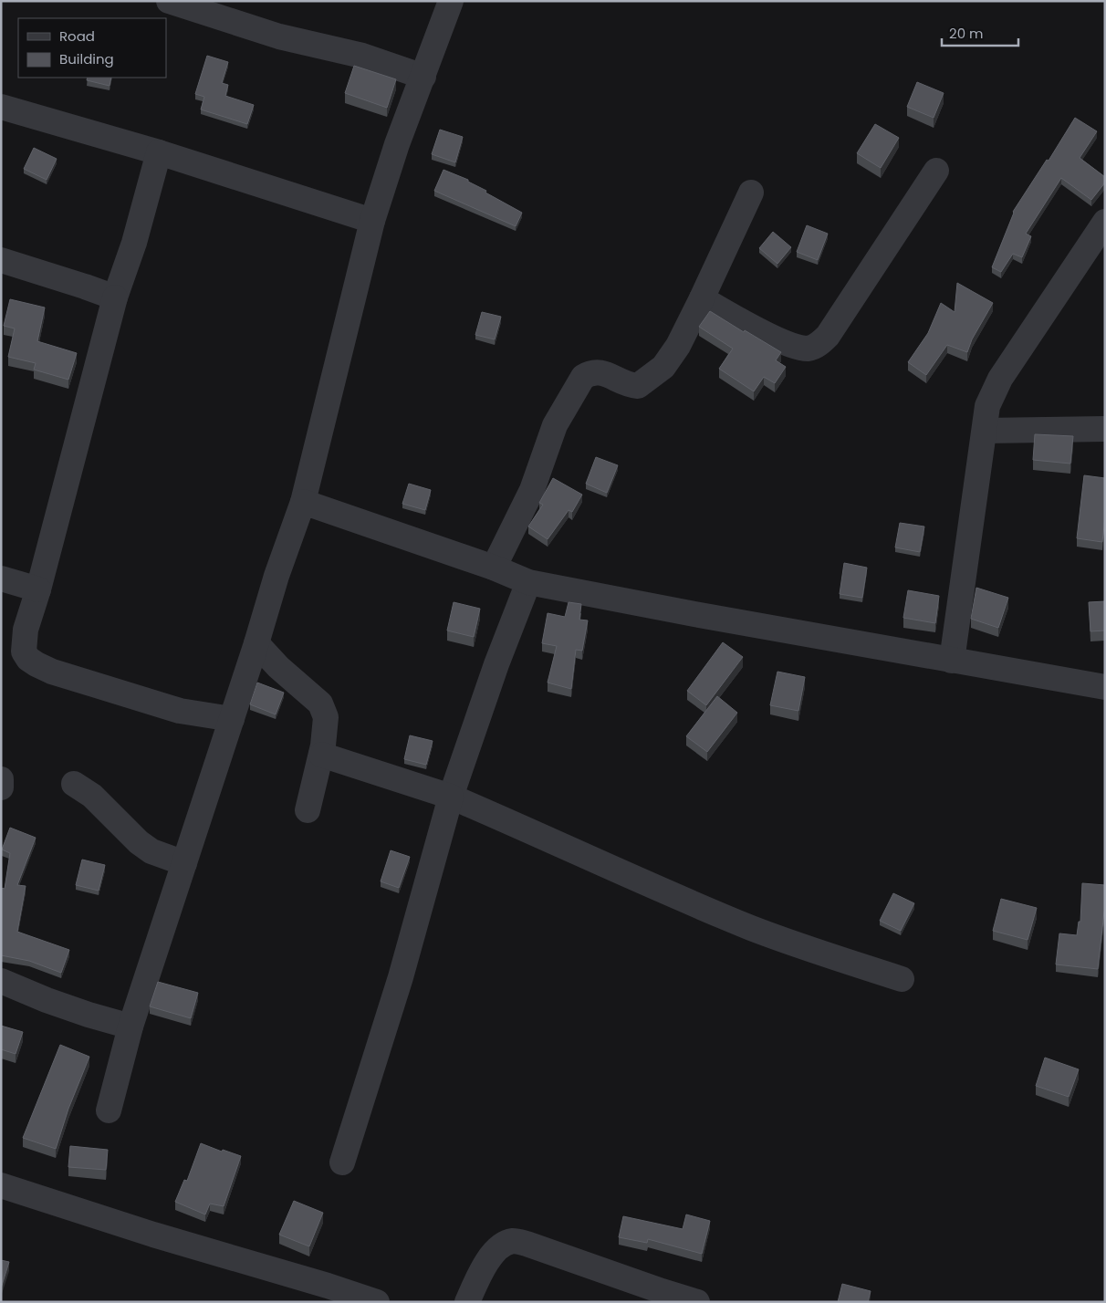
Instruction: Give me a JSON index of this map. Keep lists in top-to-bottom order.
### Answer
{
  "legend": ["Road", "Building"],
  "scale_bar": "20 m"
}
